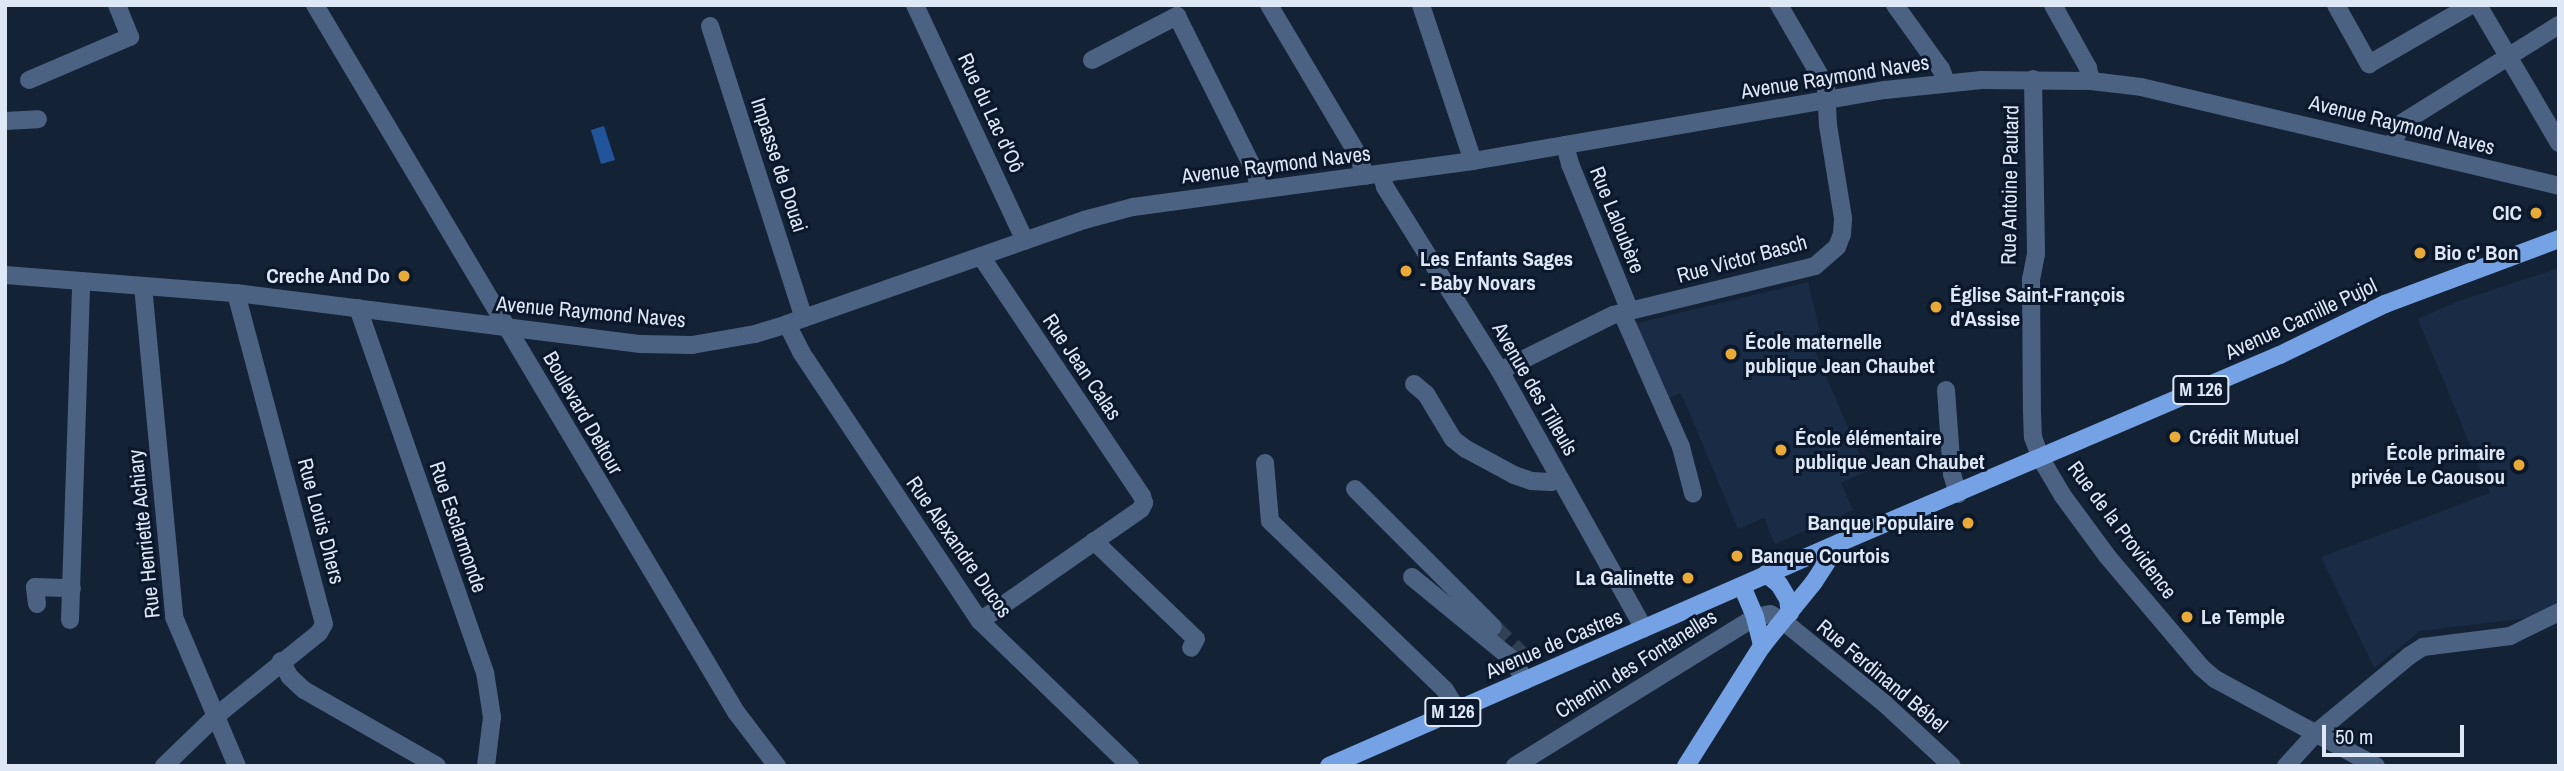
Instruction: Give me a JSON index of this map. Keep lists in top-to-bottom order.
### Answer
{
  "streets": {
    "main road": ["Avenue Camille Pujol", "M 126", "Avenue de Castres"],
    "street": [
      "Avenue Raymond Naves",
      "Rue du Lac d'Oô",
      "Impasse de Douai",
      "Rue Antoine Pautard",
      "Rue Laloubère",
      "Rue Victor Basch",
      "Rue Jean Calas",
      "Avenue des Tilleuls",
      "Boulevard Deltour",
      "Rue Louis Dhers",
      "Rue Esclarmonde",
      "Rue de la Providence",
      "Rue Henriette Achiary",
      "Rue Alexandre Ducos",
      "Chemin des Fontanelles",
      "Rue Ferdinand Bébel"
    ]
  },
  "crossings": [
    ["Avenue Raymond Naves", "Rue du Lac d'Oô"],
    ["Avenue Raymond Naves", "Impasse de Douai"],
    ["Avenue Raymond Naves", "Rue Antoine Pautard"],
    ["Avenue Raymond Naves", "Rue Laloubère"],
    ["Avenue Raymond Naves", "Rue Victor Basch"],
    ["Avenue Raymond Naves", "Rue Jean Calas"],
    ["Avenue Raymond Naves", "Avenue des Tilleuls"],
    ["Avenue Raymond Naves", "Boulevard Deltour"],
    ["Avenue Raymond Naves", "Rue Louis Dhers"],
    ["Avenue Raymond Naves", "Rue Esclarmonde"],
    ["Avenue Raymond Naves", "Rue Henriette Achiary"],
    ["Avenue Raymond Naves", "Rue Alexandre Ducos"],
    ["Impasse de Douai", "Rue Alexandre Ducos"],
    ["Rue Antoine Pautard", "Avenue Camille Pujol"],
    ["Rue Antoine Pautard", "Rue de la Providence"],
    ["Rue Laloubère", "Rue Victor Basch"],
    ["Rue Victor Basch", "Avenue des Tilleuls"],
    ["Avenue Camille Pujol", "Rue de la Providence"],
    ["Avenue Camille Pujol", "Avenue de Castres"],
    ["Avenue des Tilleuls", "Avenue de Castres"],
    ["Rue Louis Dhers", "Rue Henriette Achiary"]
  ],
  "places": [
    "CIC",
    "Bio c' Bon",
    "Les Enfants Sages - Baby Novars",
    "Creche And Do",
    "Église Saint-François d'Assise",
    "École maternelle publique Jean Chaubet",
    "Crédit Mutuel",
    "École élémentaire publique Jean Chaubet",
    "École primaire privée Le Caousou",
    "Banque Populaire",
    "Banque Courtois",
    "La Galinette",
    "Le Temple"
  ],
  "scale_bar": "50 m"
}
